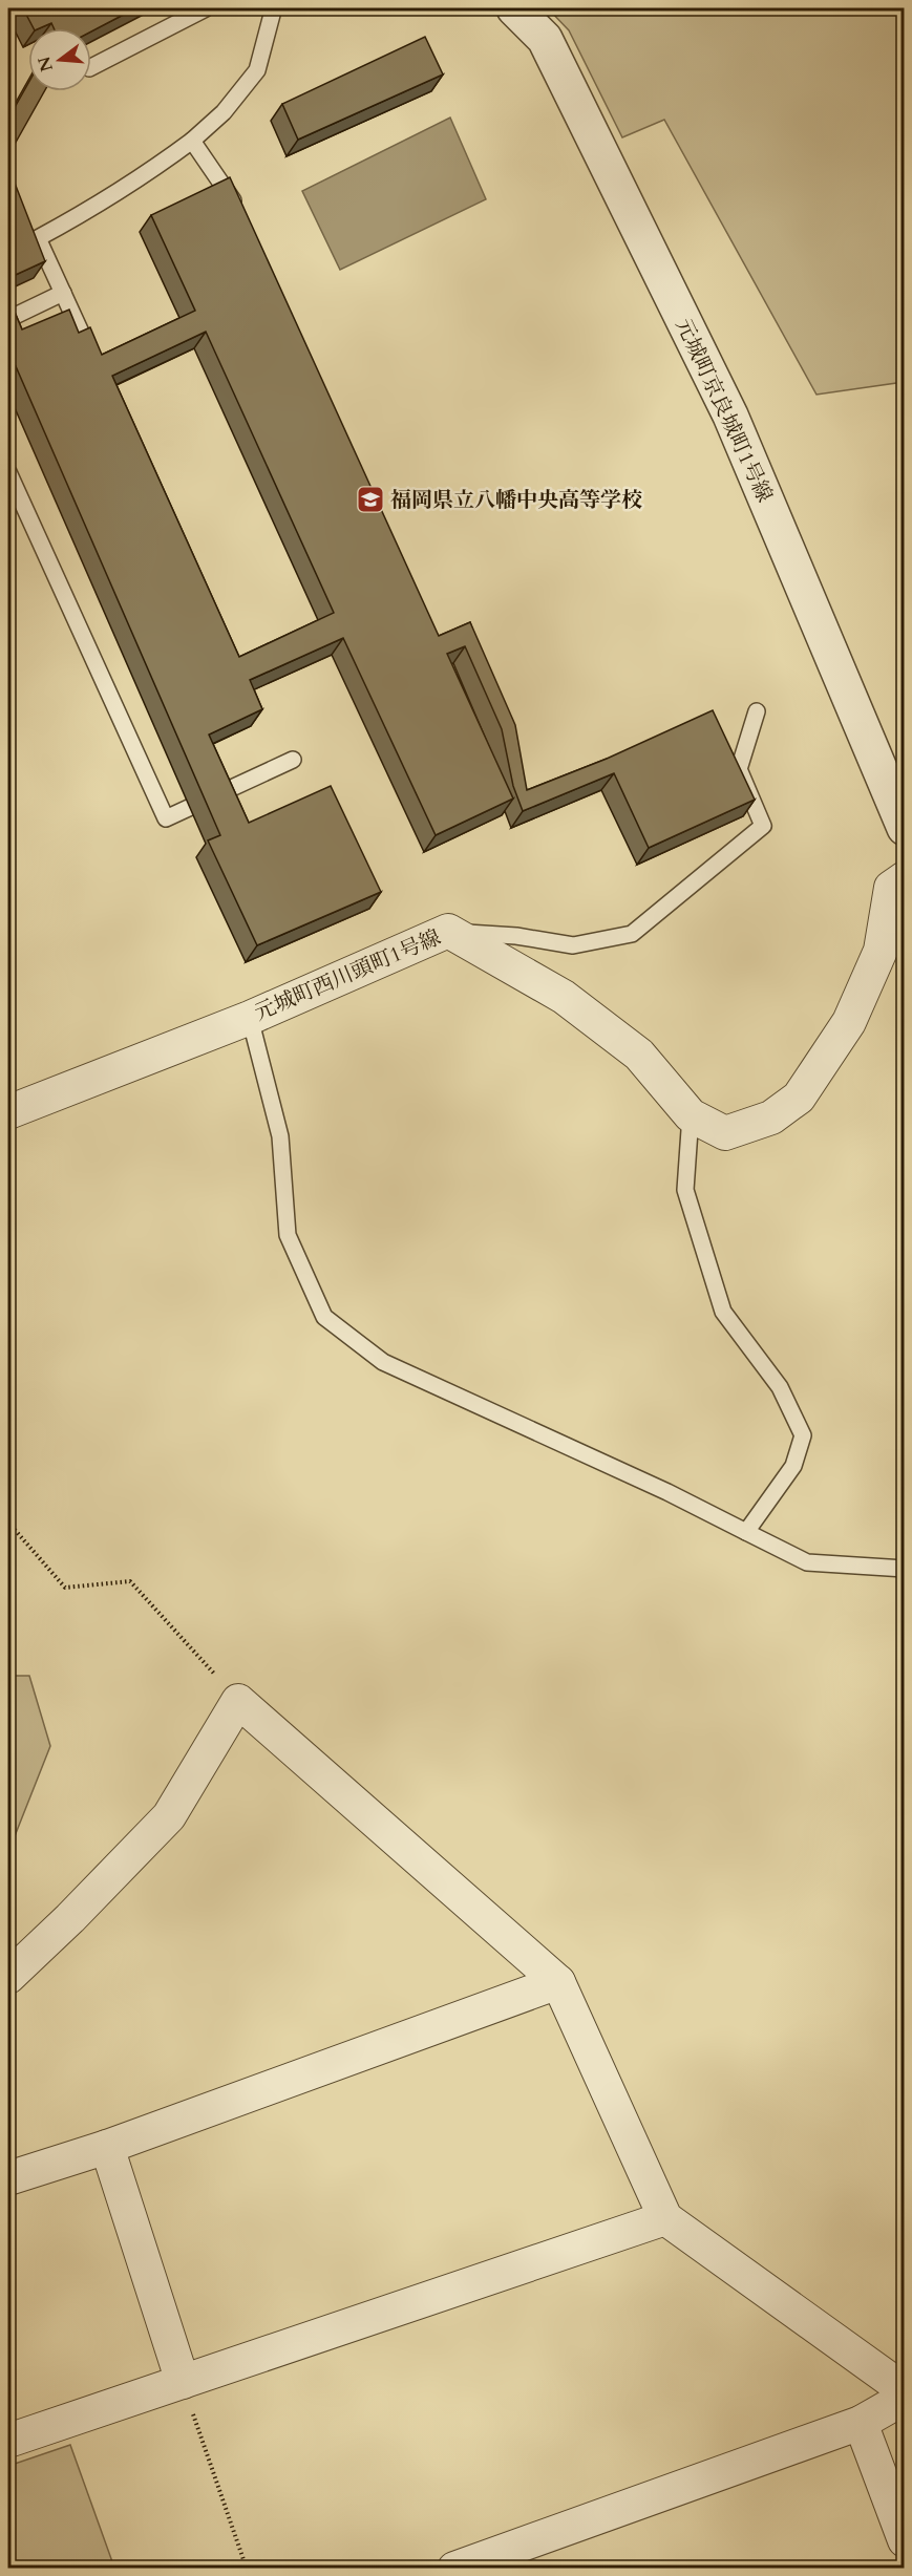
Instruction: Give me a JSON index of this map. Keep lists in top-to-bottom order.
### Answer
{
  "streets": {
    "street": ["元城町京良城町1号線", "元城町西川頭町1号線"]
  },
  "places": {
    "school or university": ["福岡県立八幡中央高等学校"]
  },
  "north": "left"
}
